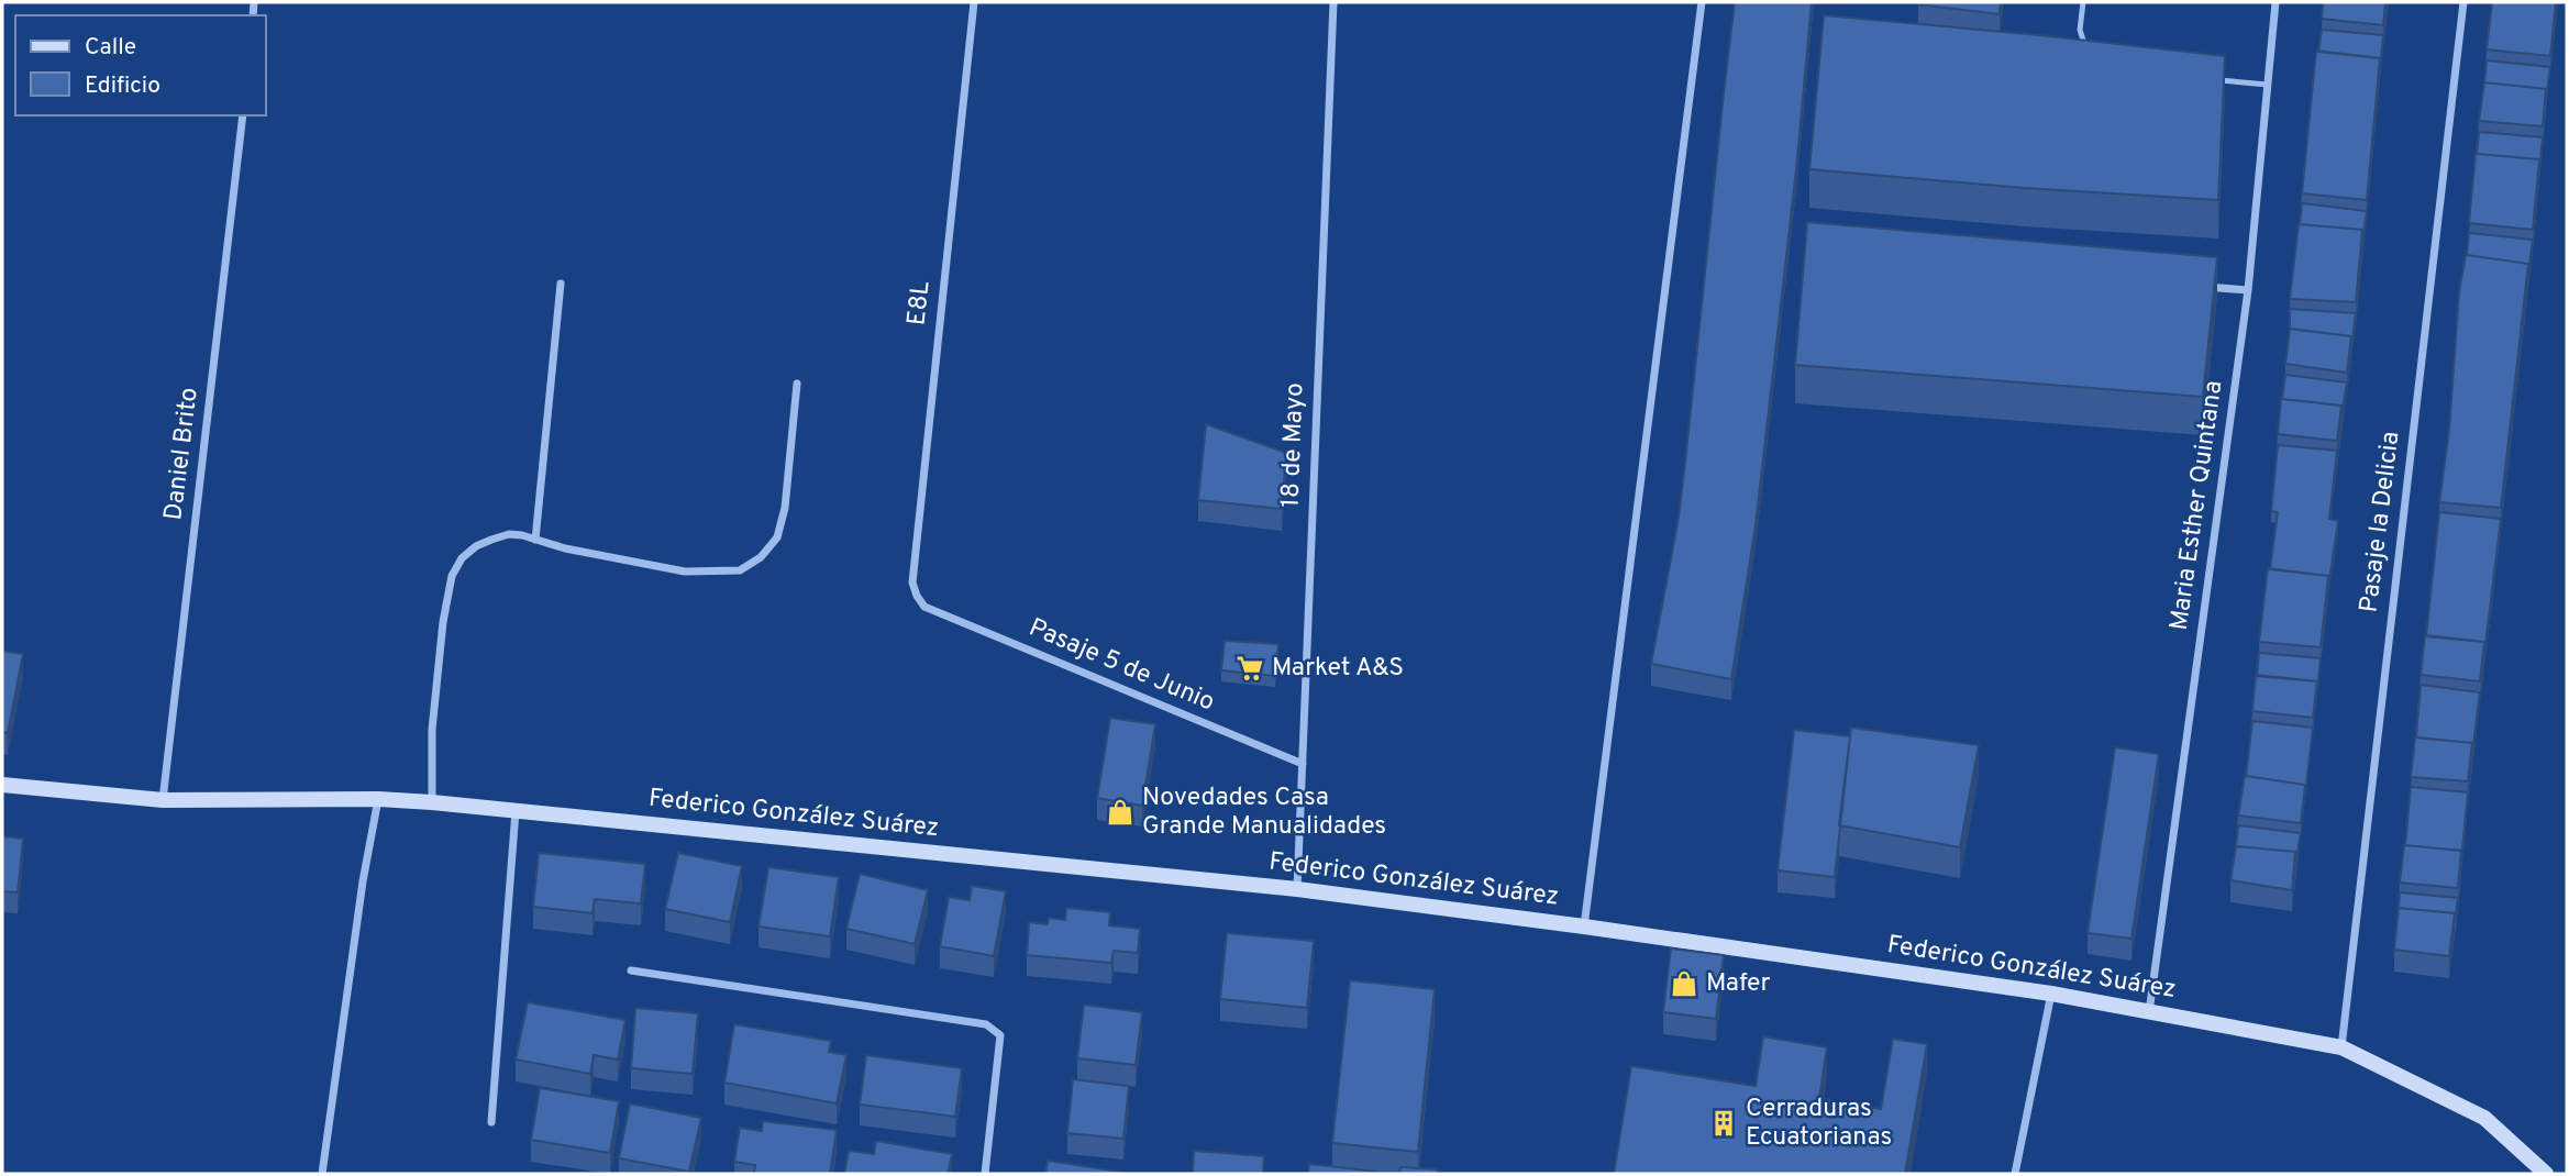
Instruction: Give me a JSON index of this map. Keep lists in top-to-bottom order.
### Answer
{
  "streets": {
    "street": [
      "E8L",
      "18 de Mayo",
      "Daniel Brito",
      "Maria Esther Quintana",
      "Pasaje la Delicia",
      "Pasaje 5 de Junio",
      "Federico González Suárez"
    ]
  },
  "crossings": [
    ["E8L", "Pasaje 5 de Junio"],
    ["18 de Mayo", "Pasaje 5 de Junio"],
    ["18 de Mayo", "Federico González Suárez"],
    ["Daniel Brito", "Federico González Suárez"],
    ["Maria Esther Quintana", "Federico González Suárez"],
    ["Pasaje la Delicia", "Federico González Suárez"]
  ],
  "places": {
    "supermarket": ["Market A&S"],
    "shop": ["Novedades Casa Grande Manualidades", "Mafer"],
    "building": ["Cerraduras Ecuatorianas"]
  },
  "legend": ["Calle", "Edificio"]
}
